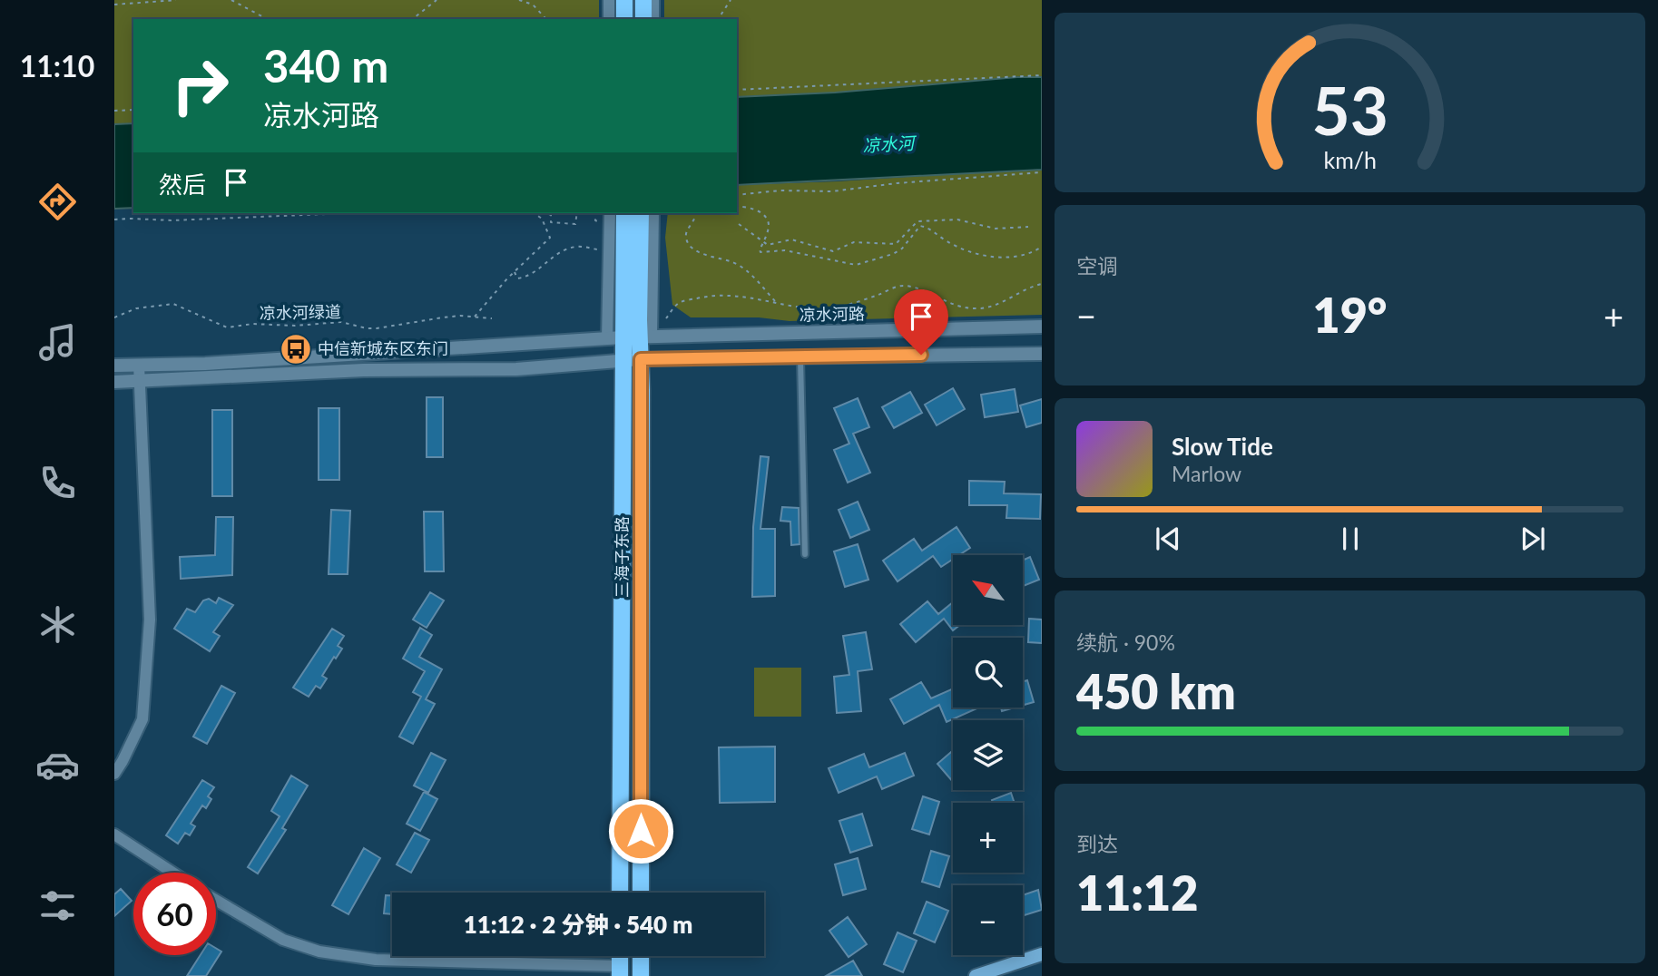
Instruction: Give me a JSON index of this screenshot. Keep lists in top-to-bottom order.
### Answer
{
  "streets": {
    "main road": ["三海子东路"],
    "street": ["凉水河路"],
    "path": ["凉水河绿道"]
  },
  "crossings": [
    ["凉水河路", "三海子东路"]
  ],
  "water": ["凉水河"],
  "places": {
    "bus stop": ["中信新城东区东门"]
  },
  "north": "top left",
  "page": {
    "tabs": "11:10",
    "turn": ["340 m", "凉水河路"],
    "then": "然后",
    "tile": [
      "空调",
      ["续航 · 90%", "450 km"],
      ["到达", "11:12"]
    ],
    "heat": ["−", "19°", "+"],
    "song": ["Slow Tide", "Marlow"],
    "map_buttons": ["+", "−"],
    "limit": "60",
    "trip": "11:12 · 2 分钟 · 540 m",
    "gauge": ["53", "km/h"]
  }
}
